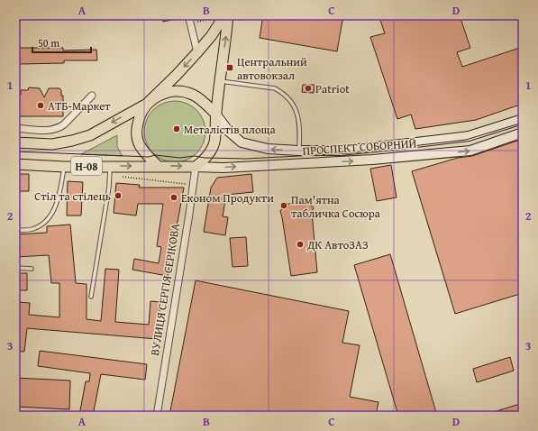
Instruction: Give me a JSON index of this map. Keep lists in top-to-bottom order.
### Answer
{
  "streets": {
    "main road": ["ПРОСПЕКТ СОБОРНИЙ", "Н-08"],
    "street": ["ВУЛИЦЯ СЕРГІЯ СЕРІКОВА"]
  },
  "crossings": [
    ["ПРОСПЕКТ СОБОРНИЙ", "Н-08"],
    ["ПРОСПЕКТ СОБОРНИЙ", "ВУЛИЦЯ СЕРГІЯ СЕРІКОВА"],
    ["Н-08", "ВУЛИЦЯ СЕРГІЯ СЕРІКОВА"]
  ],
  "places": {
    "transit": ["Центральний автовокзал"],
    "other": [
      "Patriot",
      "АТБ-Маркет",
      "Металістів площа",
      "Стіл та стілець",
      "Економ Продукти",
      "Пам'ятна табличка Сосюра",
      "ДК АвтоЗАЗ"
    ]
  },
  "scale_bar": "50 m",
  "grid": {
    "columns": [
      "A",
      "B",
      "C",
      "D"
    ],
    "rows": ["1", "2", "3"]
  }
}
